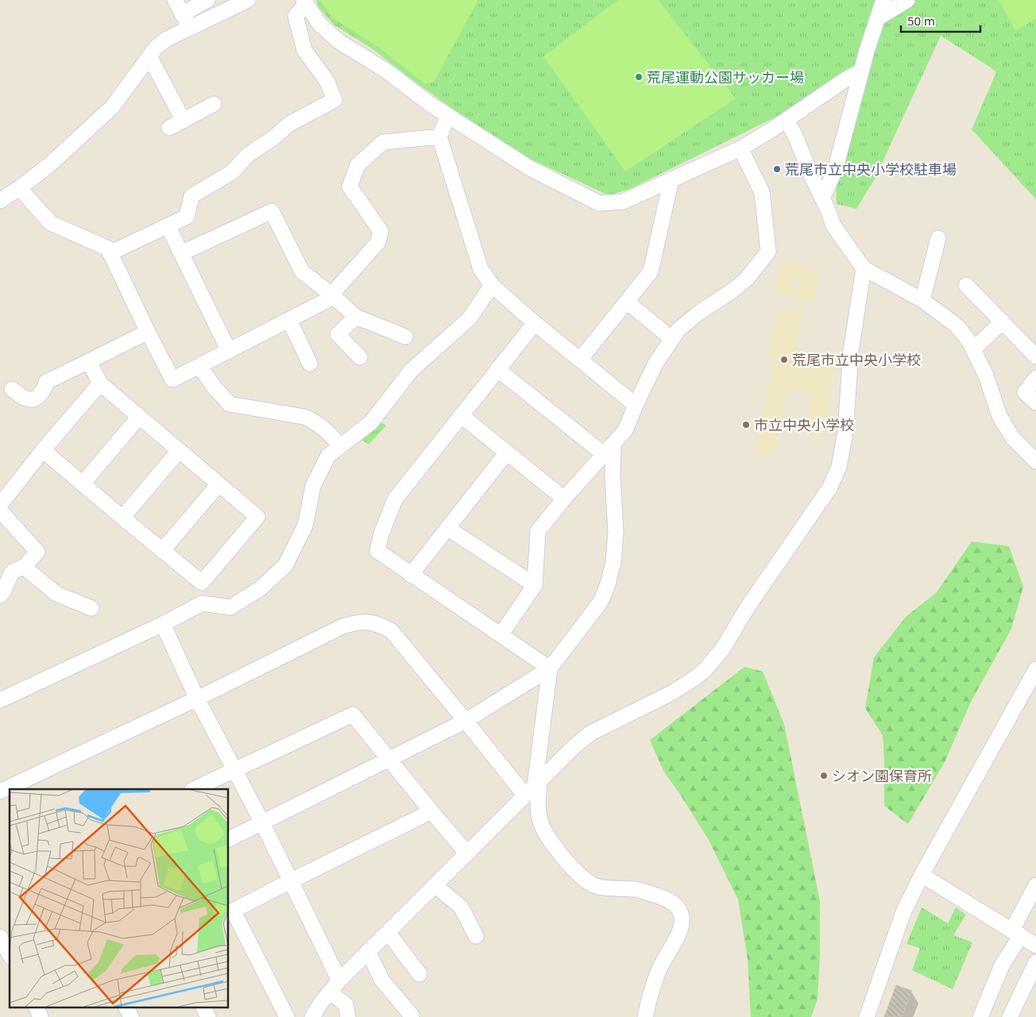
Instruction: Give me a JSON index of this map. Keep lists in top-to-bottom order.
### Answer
{
  "places": [
    "荒尾運動公園サッカー場",
    "荒尾市立中央小学校駐車場",
    "荒尾市立中央小学校",
    "市立中央小学校",
    "シオン園保育所"
  ],
  "scale_bar": "50 m"
}
